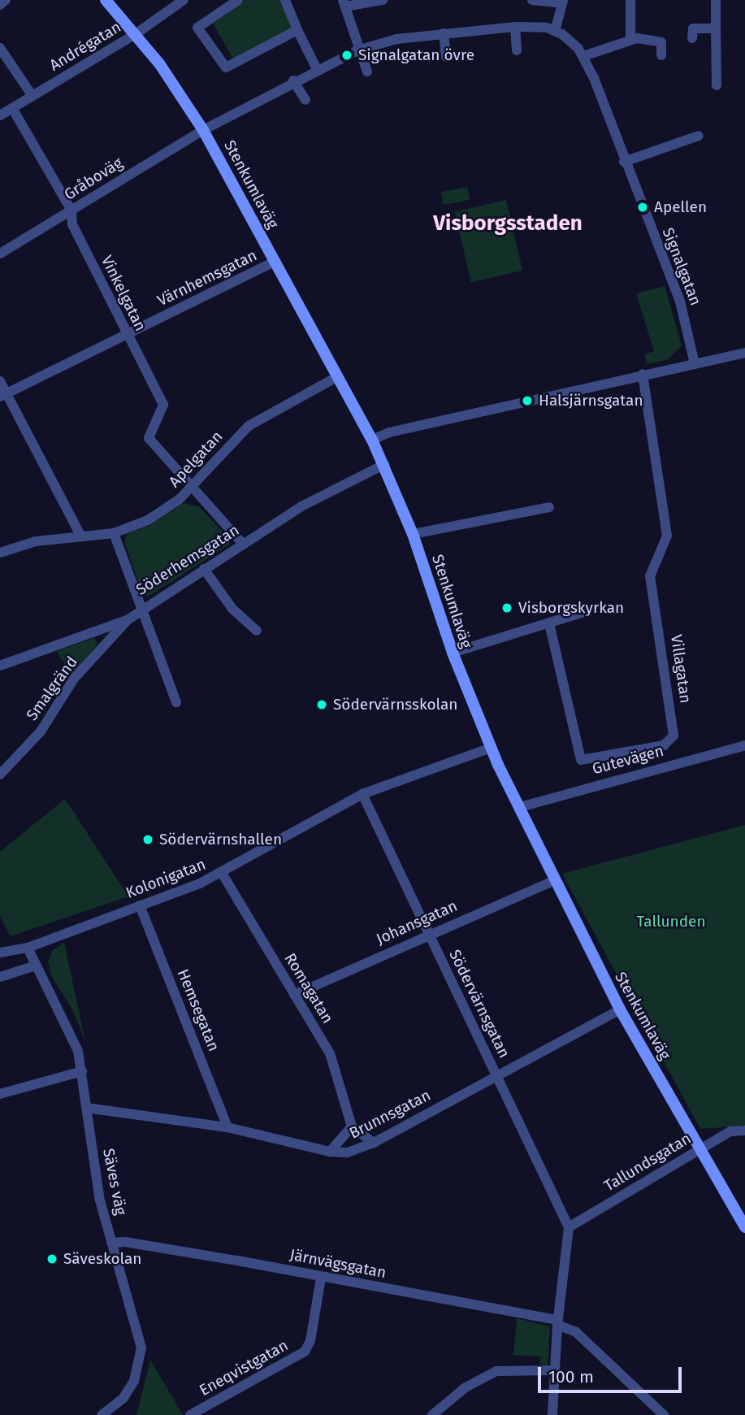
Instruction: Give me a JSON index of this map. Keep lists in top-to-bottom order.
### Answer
{
  "streets": {
    "street": [
      "Andrégatan",
      "Gråboväg",
      "Stenkumlaväg",
      "Signalgatan",
      "Värnhemsgatan",
      "Vinkelgatan",
      "Apelgatan",
      "Söderhemsgatan",
      "Villagatan",
      "Smalgränd",
      "Gutevägen",
      "Kolonigatan",
      "Johansgatan",
      "Romagatan",
      "Södervärnsgatan",
      "Hemsegatan",
      "Brunnsgatan",
      "Tallundsgatan",
      "Säves väg",
      "Järnvägsgatan",
      "Eneqvistgatan"
    ]
  },
  "crossings": [
    ["Andrégatan", "Stenkumlaväg"],
    ["Andrégatan", "Vinkelgatan"],
    ["Gråboväg", "Stenkumlaväg"],
    ["Gråboväg", "Vinkelgatan"],
    ["Stenkumlaväg", "Värnhemsgatan"],
    ["Stenkumlaväg", "Apelgatan"],
    ["Stenkumlaväg", "Söderhemsgatan"],
    ["Stenkumlaväg", "Gutevägen"],
    ["Stenkumlaväg", "Kolonigatan"],
    ["Stenkumlaväg", "Johansgatan"],
    ["Stenkumlaväg", "Brunnsgatan"],
    ["Stenkumlaväg", "Tallundsgatan"],
    ["Värnhemsgatan", "Vinkelgatan"],
    ["Vinkelgatan", "Apelgatan"],
    ["Söderhemsgatan", "Smalgränd"],
    ["Kolonigatan", "Romagatan"],
    ["Kolonigatan", "Södervärnsgatan"],
    ["Kolonigatan", "Hemsegatan"],
    ["Kolonigatan", "Säves väg"],
    ["Johansgatan", "Romagatan"],
    ["Johansgatan", "Södervärnsgatan"],
    ["Södervärnsgatan", "Brunnsgatan"],
    ["Södervärnsgatan", "Tallundsgatan"],
    ["Hemsegatan", "Brunnsgatan"],
    ["Brunnsgatan", "Säves väg"],
    ["Säves väg", "Järnvägsgatan"],
    ["Järnvägsgatan", "Eneqvistgatan"]
  ],
  "districts": ["Visborgsstaden"],
  "parks": ["Tallunden"],
  "places": [
    "Signalgatan övre",
    "Apellen",
    "Halsjärnsgatan",
    "Visborgskyrkan",
    "Södervärnsskolan",
    "Södervärnshallen",
    "Säveskolan"
  ],
  "scale_bar": "100 m"
}
